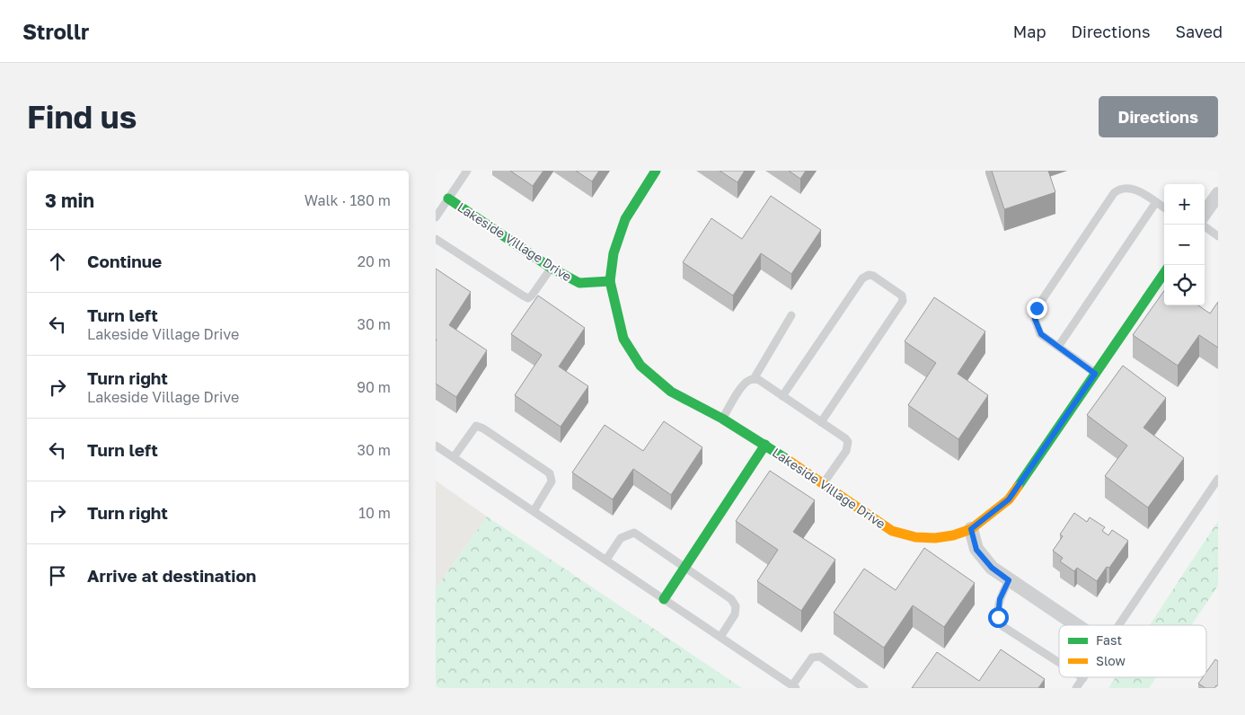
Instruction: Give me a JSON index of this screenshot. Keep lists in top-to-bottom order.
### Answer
{
  "streets": {
    "street": ["Lakeside Village Drive"]
  },
  "legend": ["Fast", "Slow"],
  "page": {
    "header": "Strollr",
    "nav": ["Map", "Directions", "Saved"],
    "buttons": "Directions",
    "title": "Find us",
    "heading": ["3 min", "Walk · 180 m"],
    "map_buttons": ["+", "−"],
    "list": [
      ["Continue", "20 m"],
      ["Turn left", "Lakeside Village Drive", "30 m"],
      ["Turn right", "Lakeside Village Drive", "90 m"],
      ["Turn left", "30 m"],
      ["Turn right", "10 m"],
      "Arrive at destination"
    ]
  }
}
